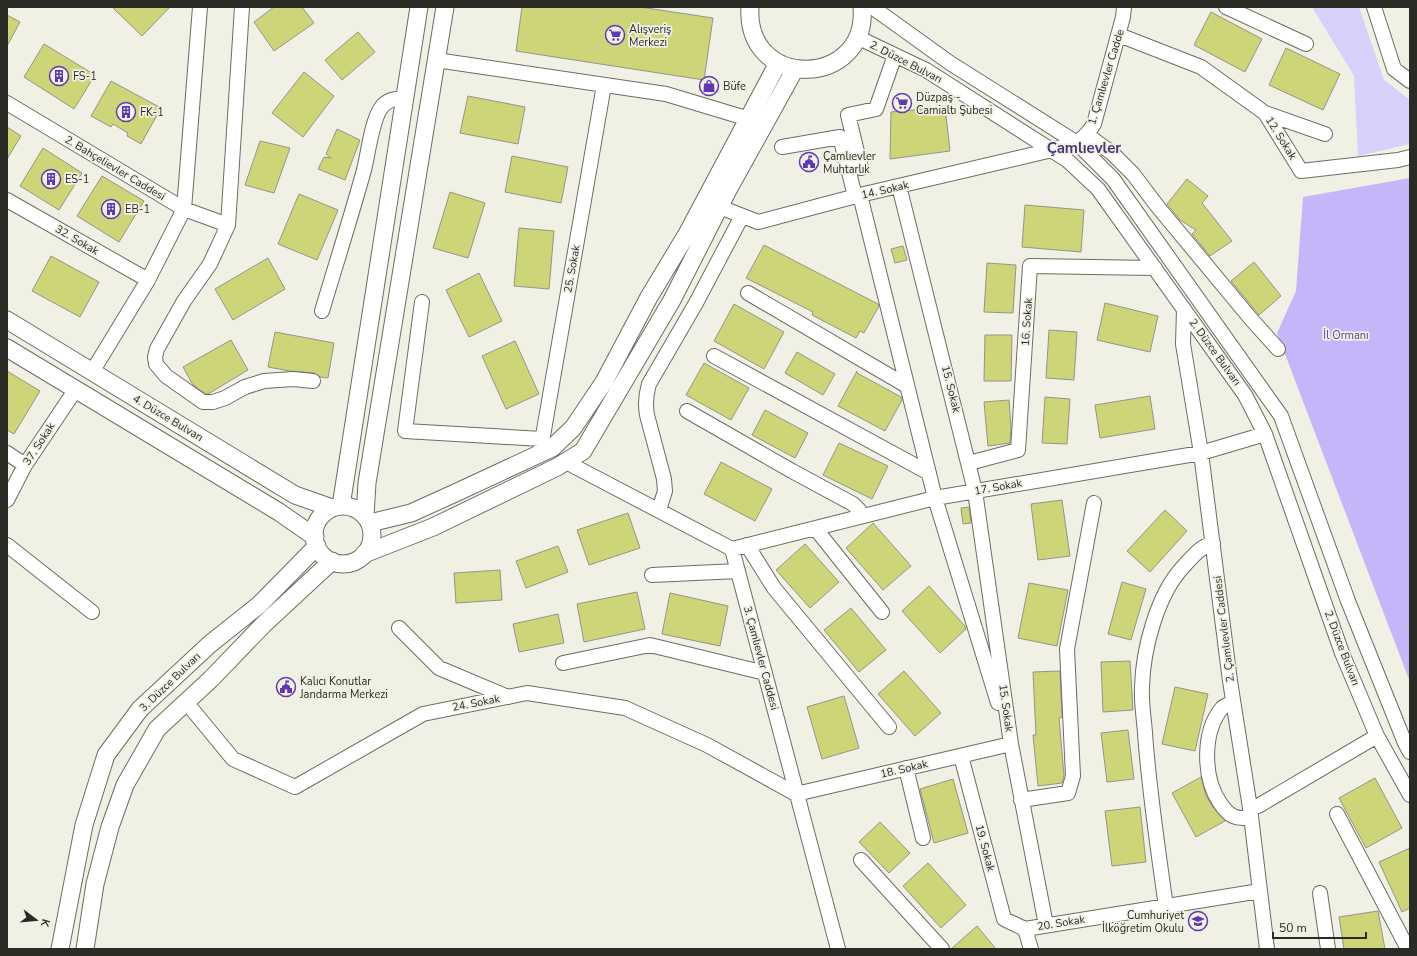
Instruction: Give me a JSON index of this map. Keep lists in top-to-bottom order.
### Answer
{
  "streets": {
    "main road": ["4. Düzce Bulvarı", "3. Düzce Bulvarı"],
    "street": [
      "2. Düzce Bulvarı",
      "1. Çamlıevler Cadde",
      "12. Sokak",
      "2. Bahçelievler Caddesi",
      "14. Sokak",
      "32. Sokak",
      "25. Sokak",
      "16. Sokak",
      "15. Sokak",
      "37. Sokak",
      "17. Sokak",
      "2. Çamlıevler Caddesi",
      "3. Çamlıevler Caddesi",
      "24. Sokak",
      "18. Sokak",
      "19. Sokak",
      "20. Sokak"
    ]
  },
  "crossings": [
    ["2. Düzce Bulvarı", "1. Çamlıevler Cadde"],
    ["2. Düzce Bulvarı", "14. Sokak"],
    ["2. Düzce Bulvarı", "16. Sokak"],
    ["2. Düzce Bulvarı", "17. Sokak"],
    ["2. Düzce Bulvarı", "2. Çamlıevler Caddesi"],
    ["1. Çamlıevler Cadde", "12. Sokak"],
    ["1. Çamlıevler Cadde", "14. Sokak"],
    ["14. Sokak", "15. Sokak"],
    ["16. Sokak", "15. Sokak"],
    ["15. Sokak", "17. Sokak"],
    ["15. Sokak", "18. Sokak"],
    ["4. Düzce Bulvarı", "37. Sokak"],
    ["4. Düzce Bulvarı", "3. Düzce Bulvarı"],
    ["17. Sokak", "2. Çamlıevler Caddesi"],
    ["17. Sokak", "3. Çamlıevler Caddesi"],
    ["2. Çamlıevler Caddesi", "20. Sokak"],
    ["3. Çamlıevler Caddesi", "24. Sokak"],
    ["3. Çamlıevler Caddesi", "18. Sokak"],
    ["24. Sokak", "18. Sokak"],
    ["18. Sokak", "19. Sokak"],
    ["19. Sokak", "20. Sokak"]
  ],
  "districts": ["Çamlıevler"],
  "parks": ["İl Ormanı"],
  "places": {
    "supermarket": ["Alışveriş Merkezi", "Düzpaş - Camialtı Şubesi"],
    "building": [
      "FS-1",
      "FK-1",
      "ES-1",
      "EB-1"
    ],
    "shop": ["Büfe"],
    "public building": ["Çamlıevler Muhtarlık", "Kalıcı Konutlar Jandarma Merkezi"],
    "school or university": ["Cumhuriyet İlköğretim Okulu"]
  },
  "scale_bar": "50 m",
  "north": "right"
}
